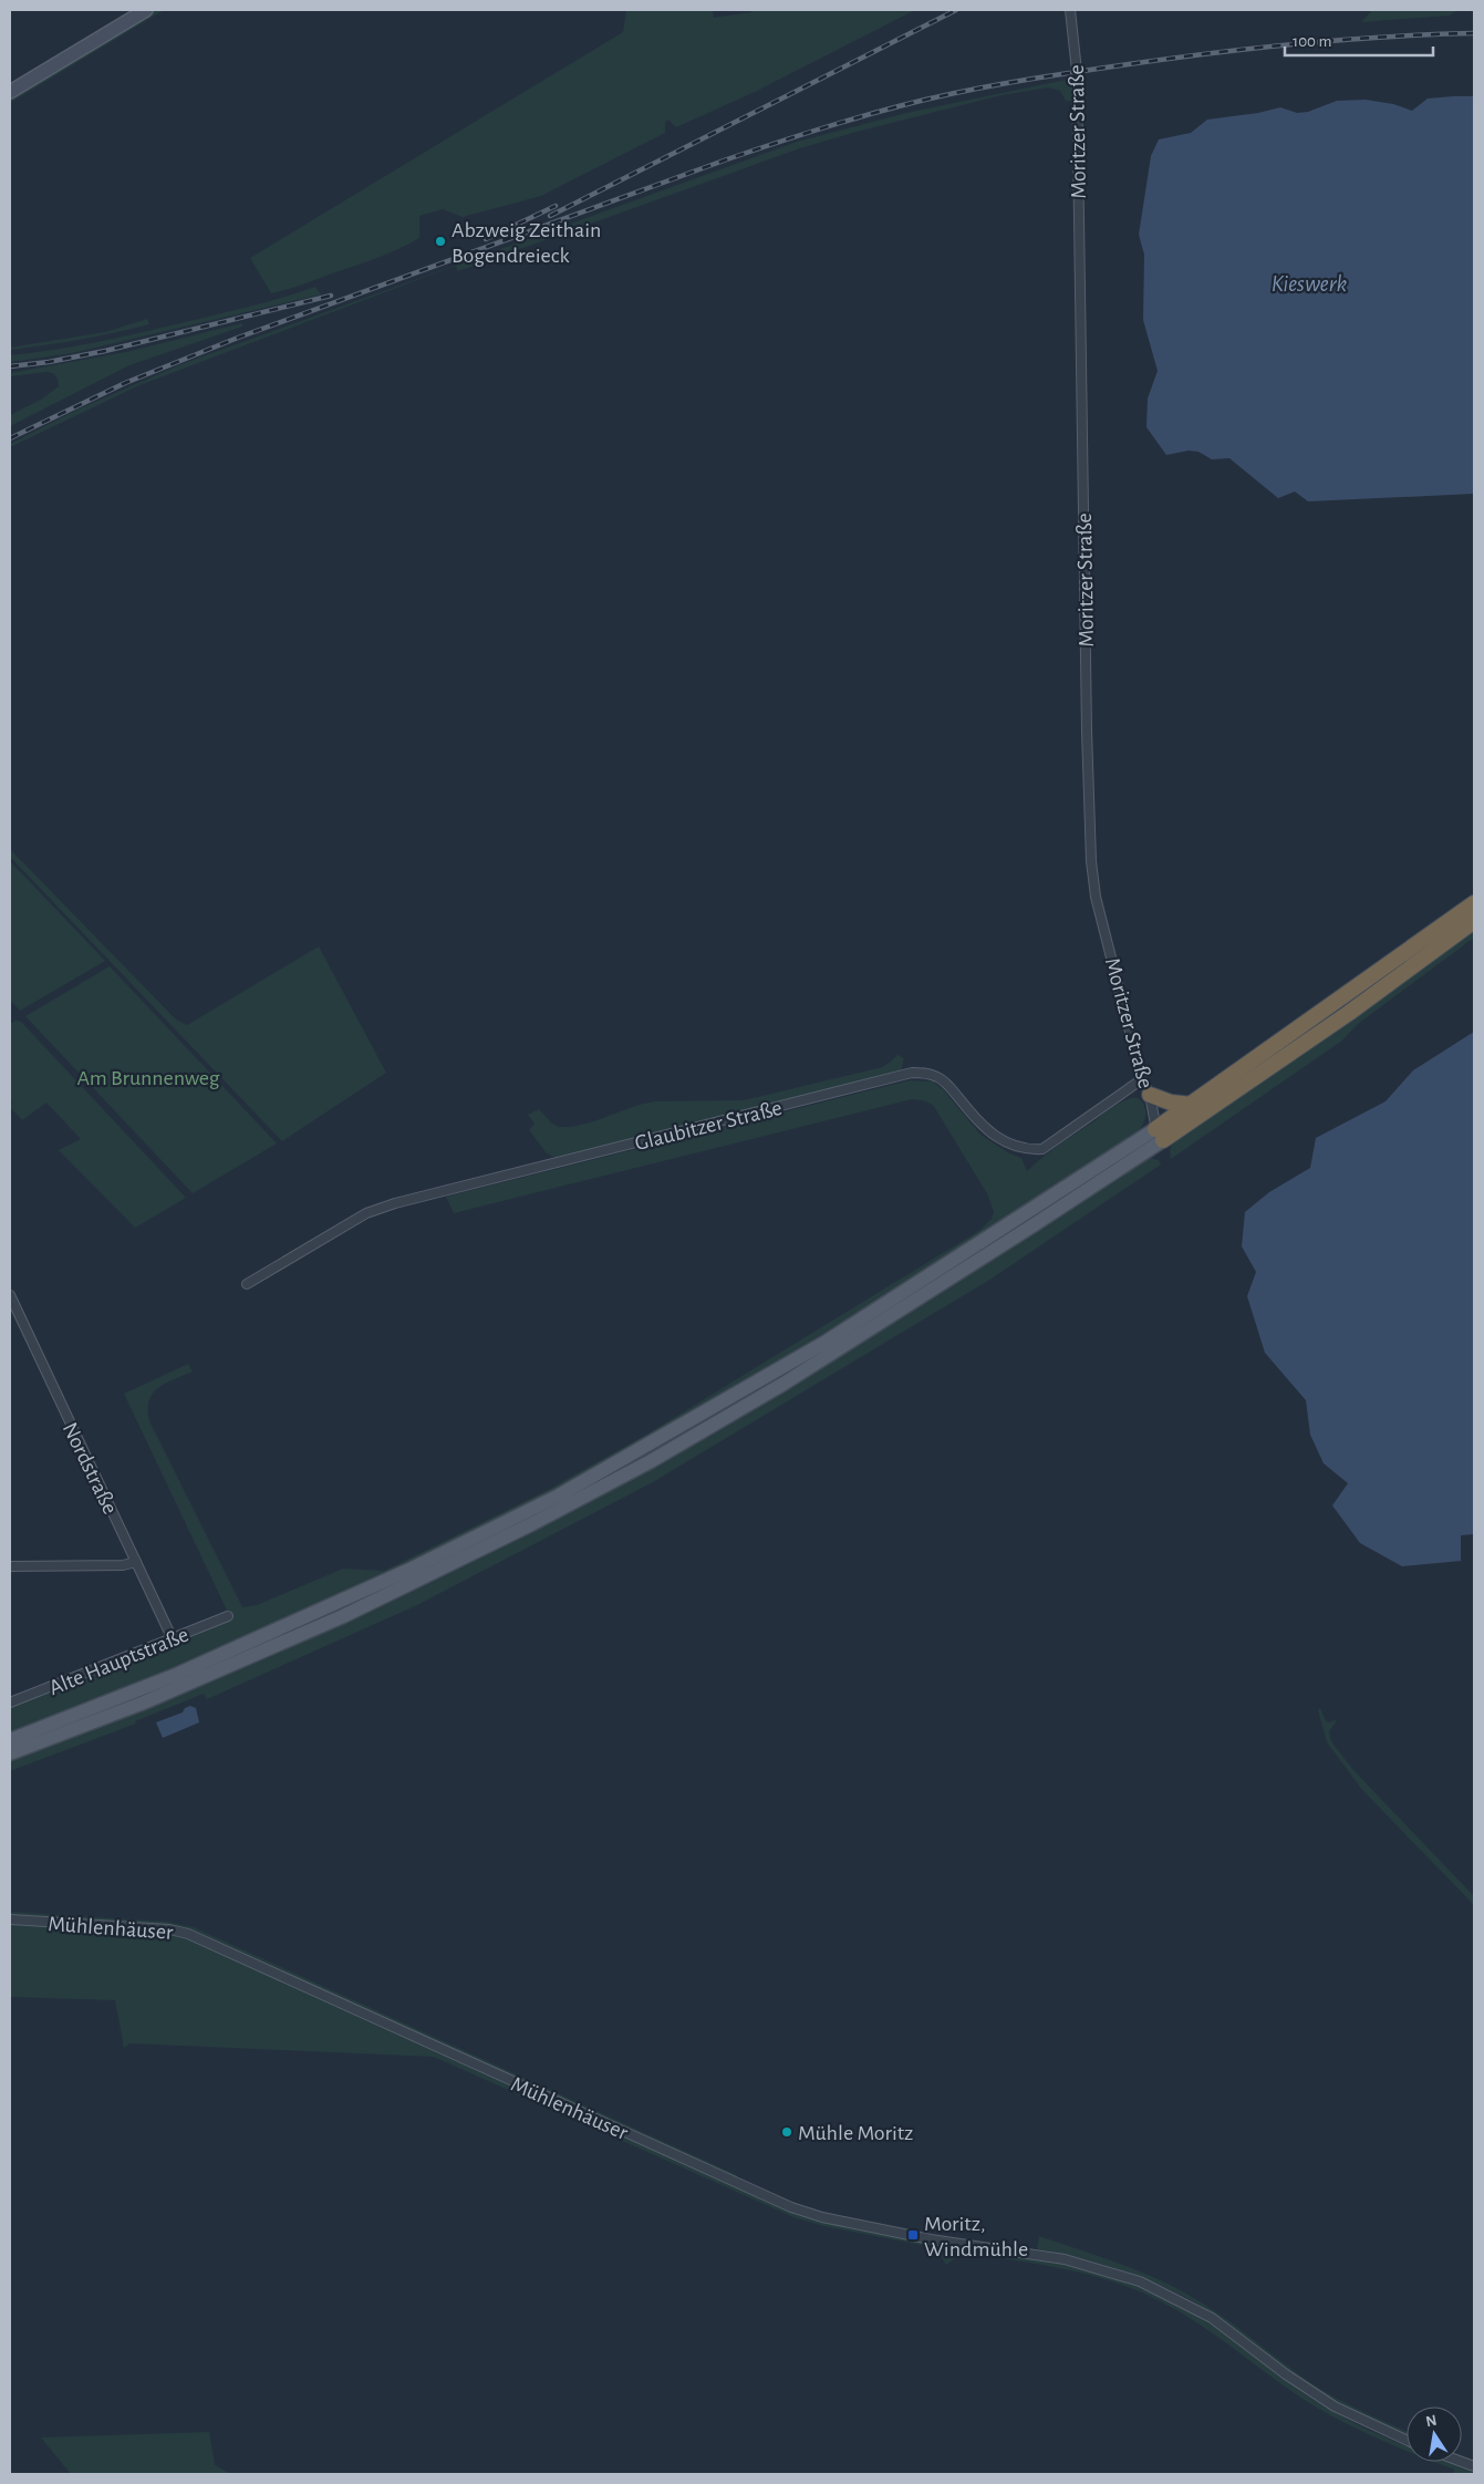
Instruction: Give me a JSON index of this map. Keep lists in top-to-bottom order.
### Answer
{
  "streets": {
    "street": [
      "Moritzer Straße",
      "Glaubitzer Straße",
      "Nordstraße",
      "Alte Hauptstraße",
      "Mühlenhäuser"
    ]
  },
  "crossings": [
    ["Moritzer Straße", "Glaubitzer Straße"],
    ["Nordstraße", "Alte Hauptstraße"]
  ],
  "water": ["Kieswerk"],
  "parks": ["Am Brunnenweg"],
  "places": {
    "other": ["Abzweig Zeithain Bogendreieck", "Mühle Moritz"],
    "transit": ["Moritz, Windmühle"]
  },
  "scale_bar": "100 m",
  "north": "top"
}
